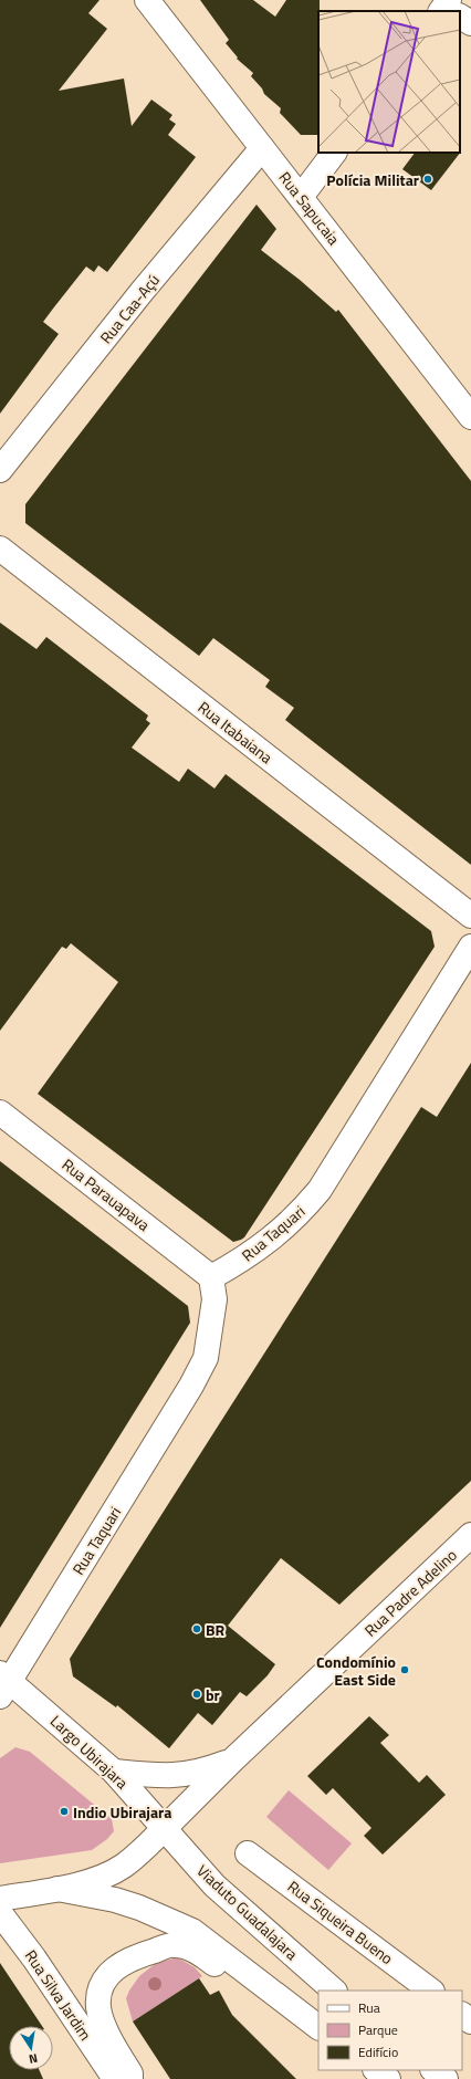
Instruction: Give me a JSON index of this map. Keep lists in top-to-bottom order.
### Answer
{
  "streets": {
    "street": [
      "Rua Sapucaia",
      "Rua Caa-Açú",
      "Rua Itabaiana",
      "Rua Parauapava",
      "Rua Taquari",
      "Rua Padre Adelino",
      "Largo Ubirajara",
      "Viaduto Guadalajara",
      "Rua Siqueira Bueno",
      "Rua Silva Jardim"
    ]
  },
  "crossings": [
    ["Rua Sapucaia", "Rua Caa-Açú"],
    ["Rua Parauapava", "Rua Taquari"],
    ["Rua Taquari", "Largo Ubirajara"],
    ["Rua Padre Adelino", "Largo Ubirajara"],
    ["Rua Padre Adelino", "Viaduto Guadalajara"],
    ["Largo Ubirajara", "Viaduto Guadalajara"]
  ],
  "places": [
    "Polícia Militar",
    "BR",
    "Condomínio East Side",
    "br",
    "Indio Ubirajara"
  ],
  "legend": ["Rua", "Parque", "Edifício"],
  "north": "bottom"
}
